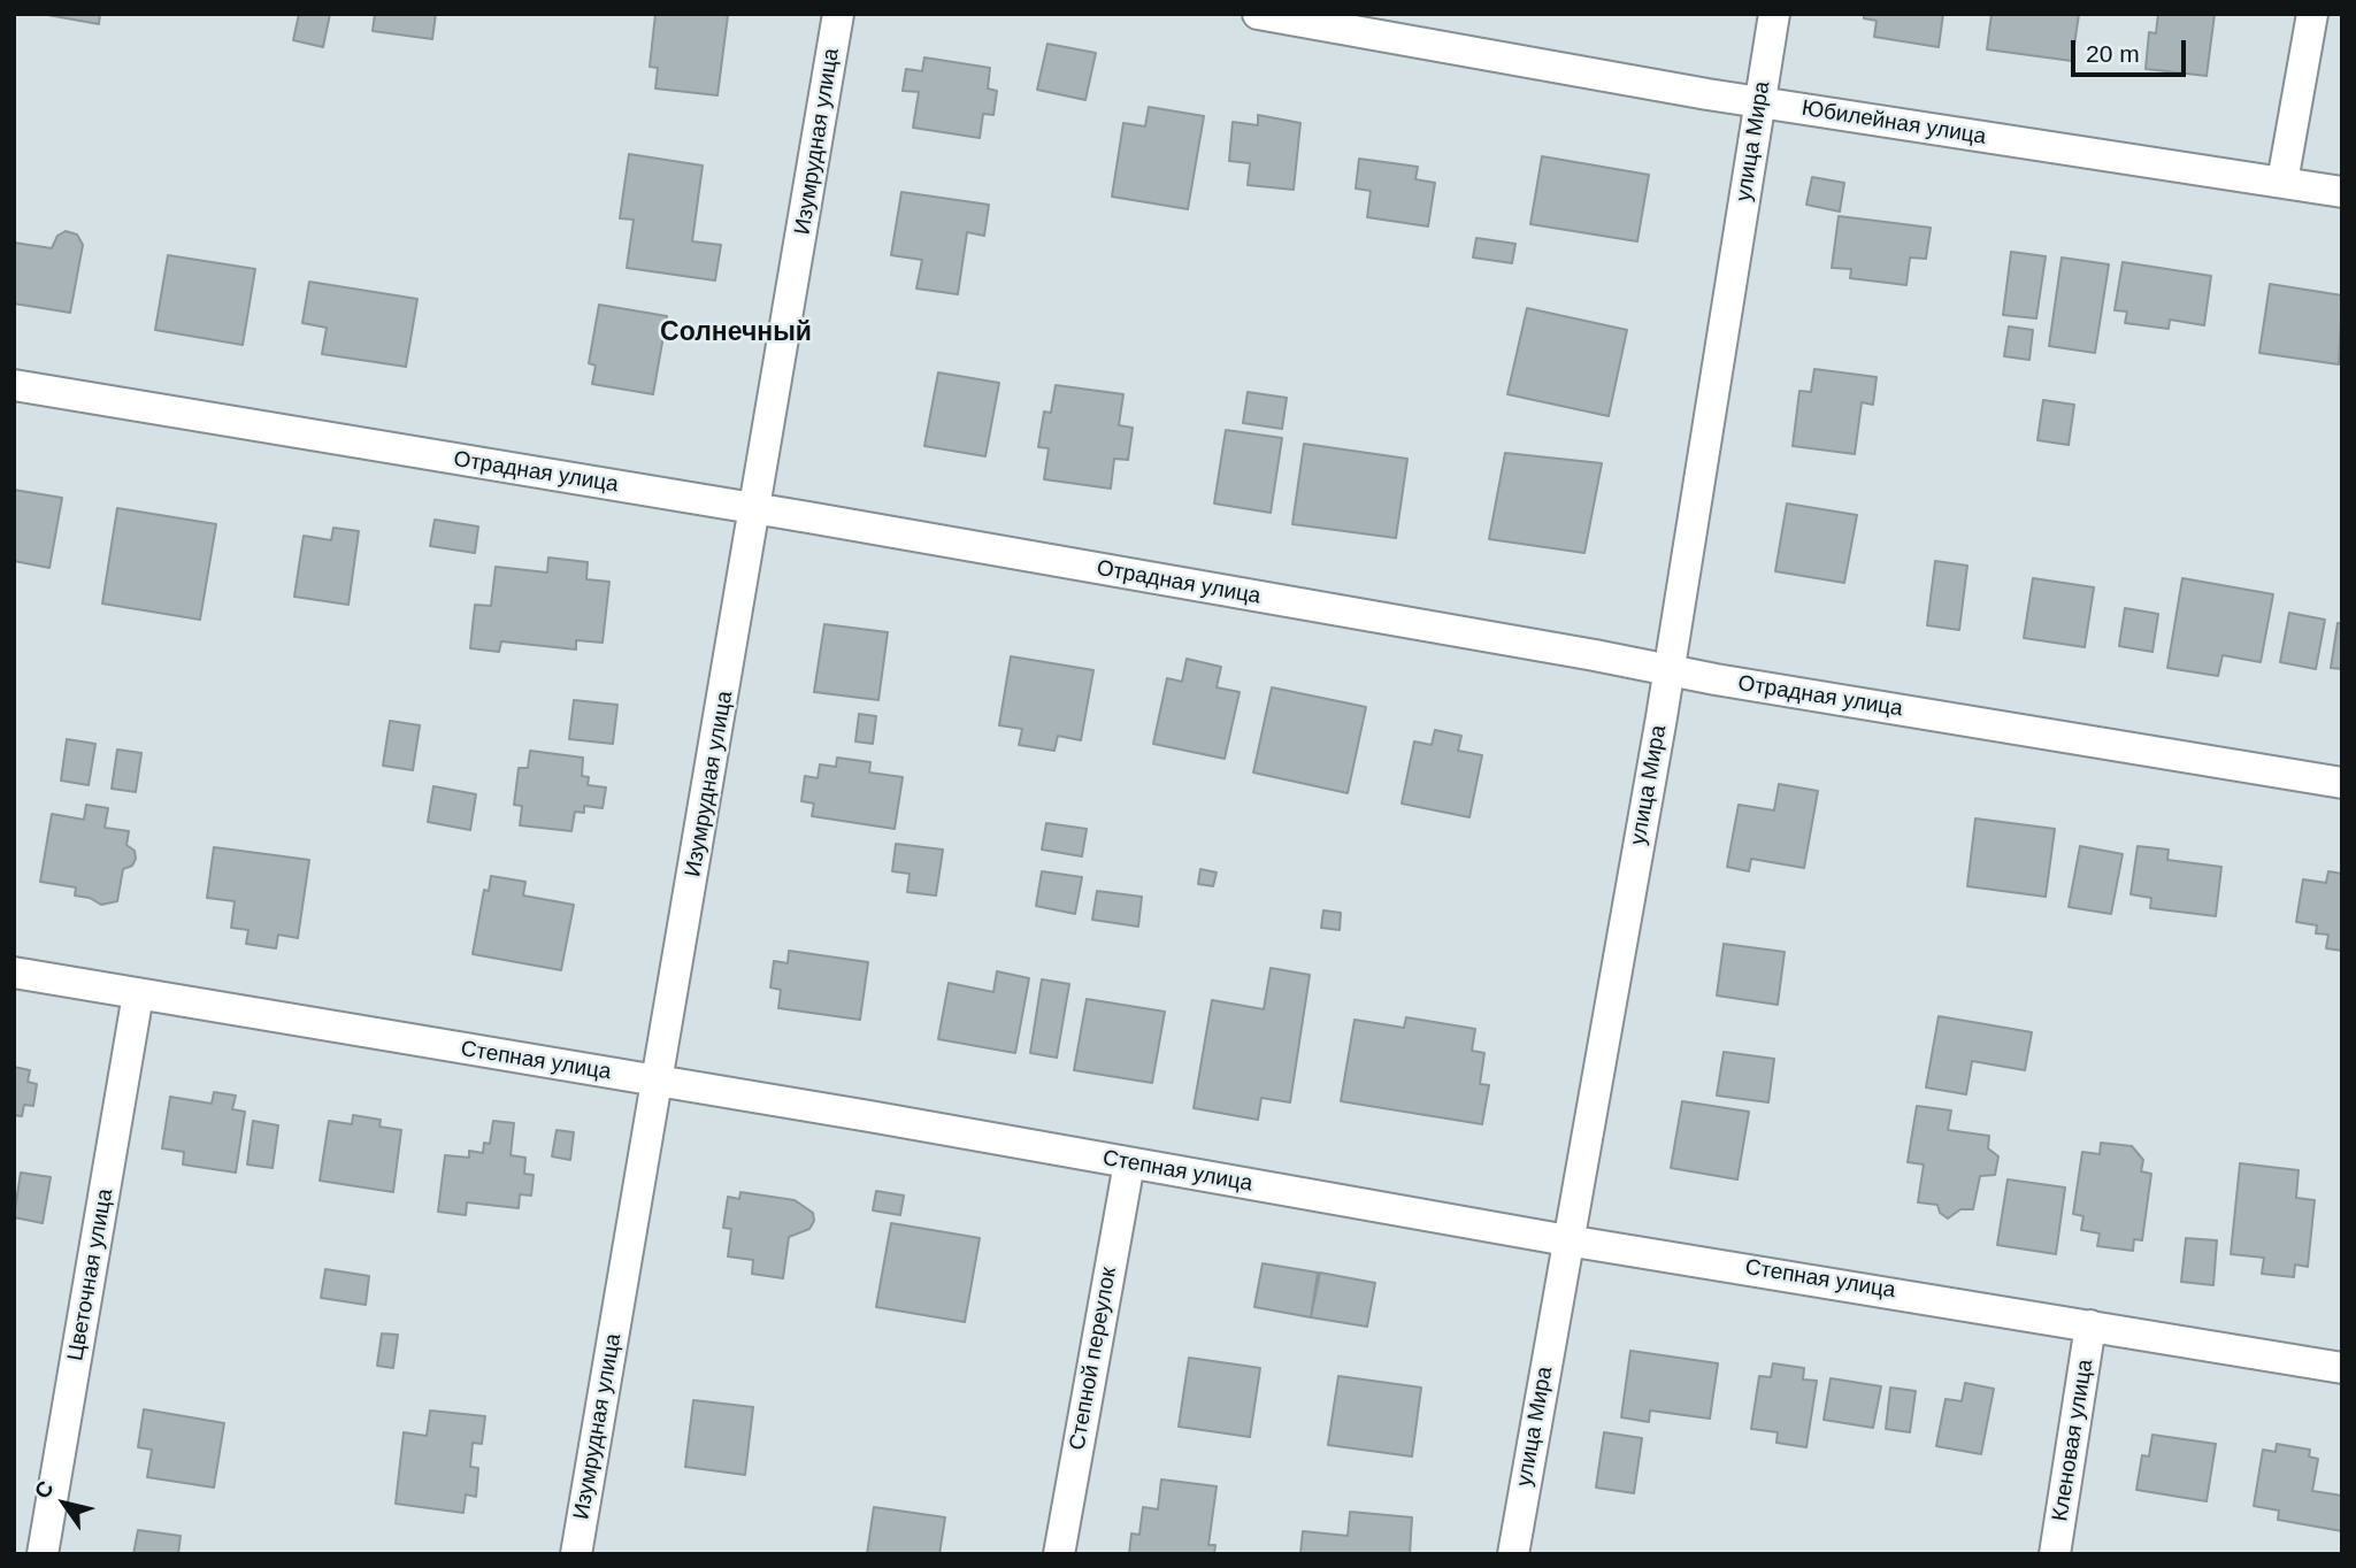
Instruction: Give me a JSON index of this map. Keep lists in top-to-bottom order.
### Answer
{
  "streets": {
    "street": [
      "Юбилейная улица",
      "Изумрудная улица",
      "улица Мира",
      "Отрадная улица",
      "Степная улица",
      "Цветочная улица",
      "Степной переулок",
      "Кленовая улица"
    ]
  },
  "crossings": [
    ["Юбилейная улица", "улица Мира"],
    ["Изумрудная улица", "Отрадная улица"],
    ["Изумрудная улица", "Степная улица"],
    ["улица Мира", "Отрадная улица"],
    ["улица Мира", "Степная улица"],
    ["Степная улица", "Цветочная улица"],
    ["Степная улица", "Степной переулок"],
    ["Степная улица", "Кленовая улица"]
  ],
  "districts": ["Солнечный"],
  "scale_bar": "20 m",
  "north": "top left"
}
